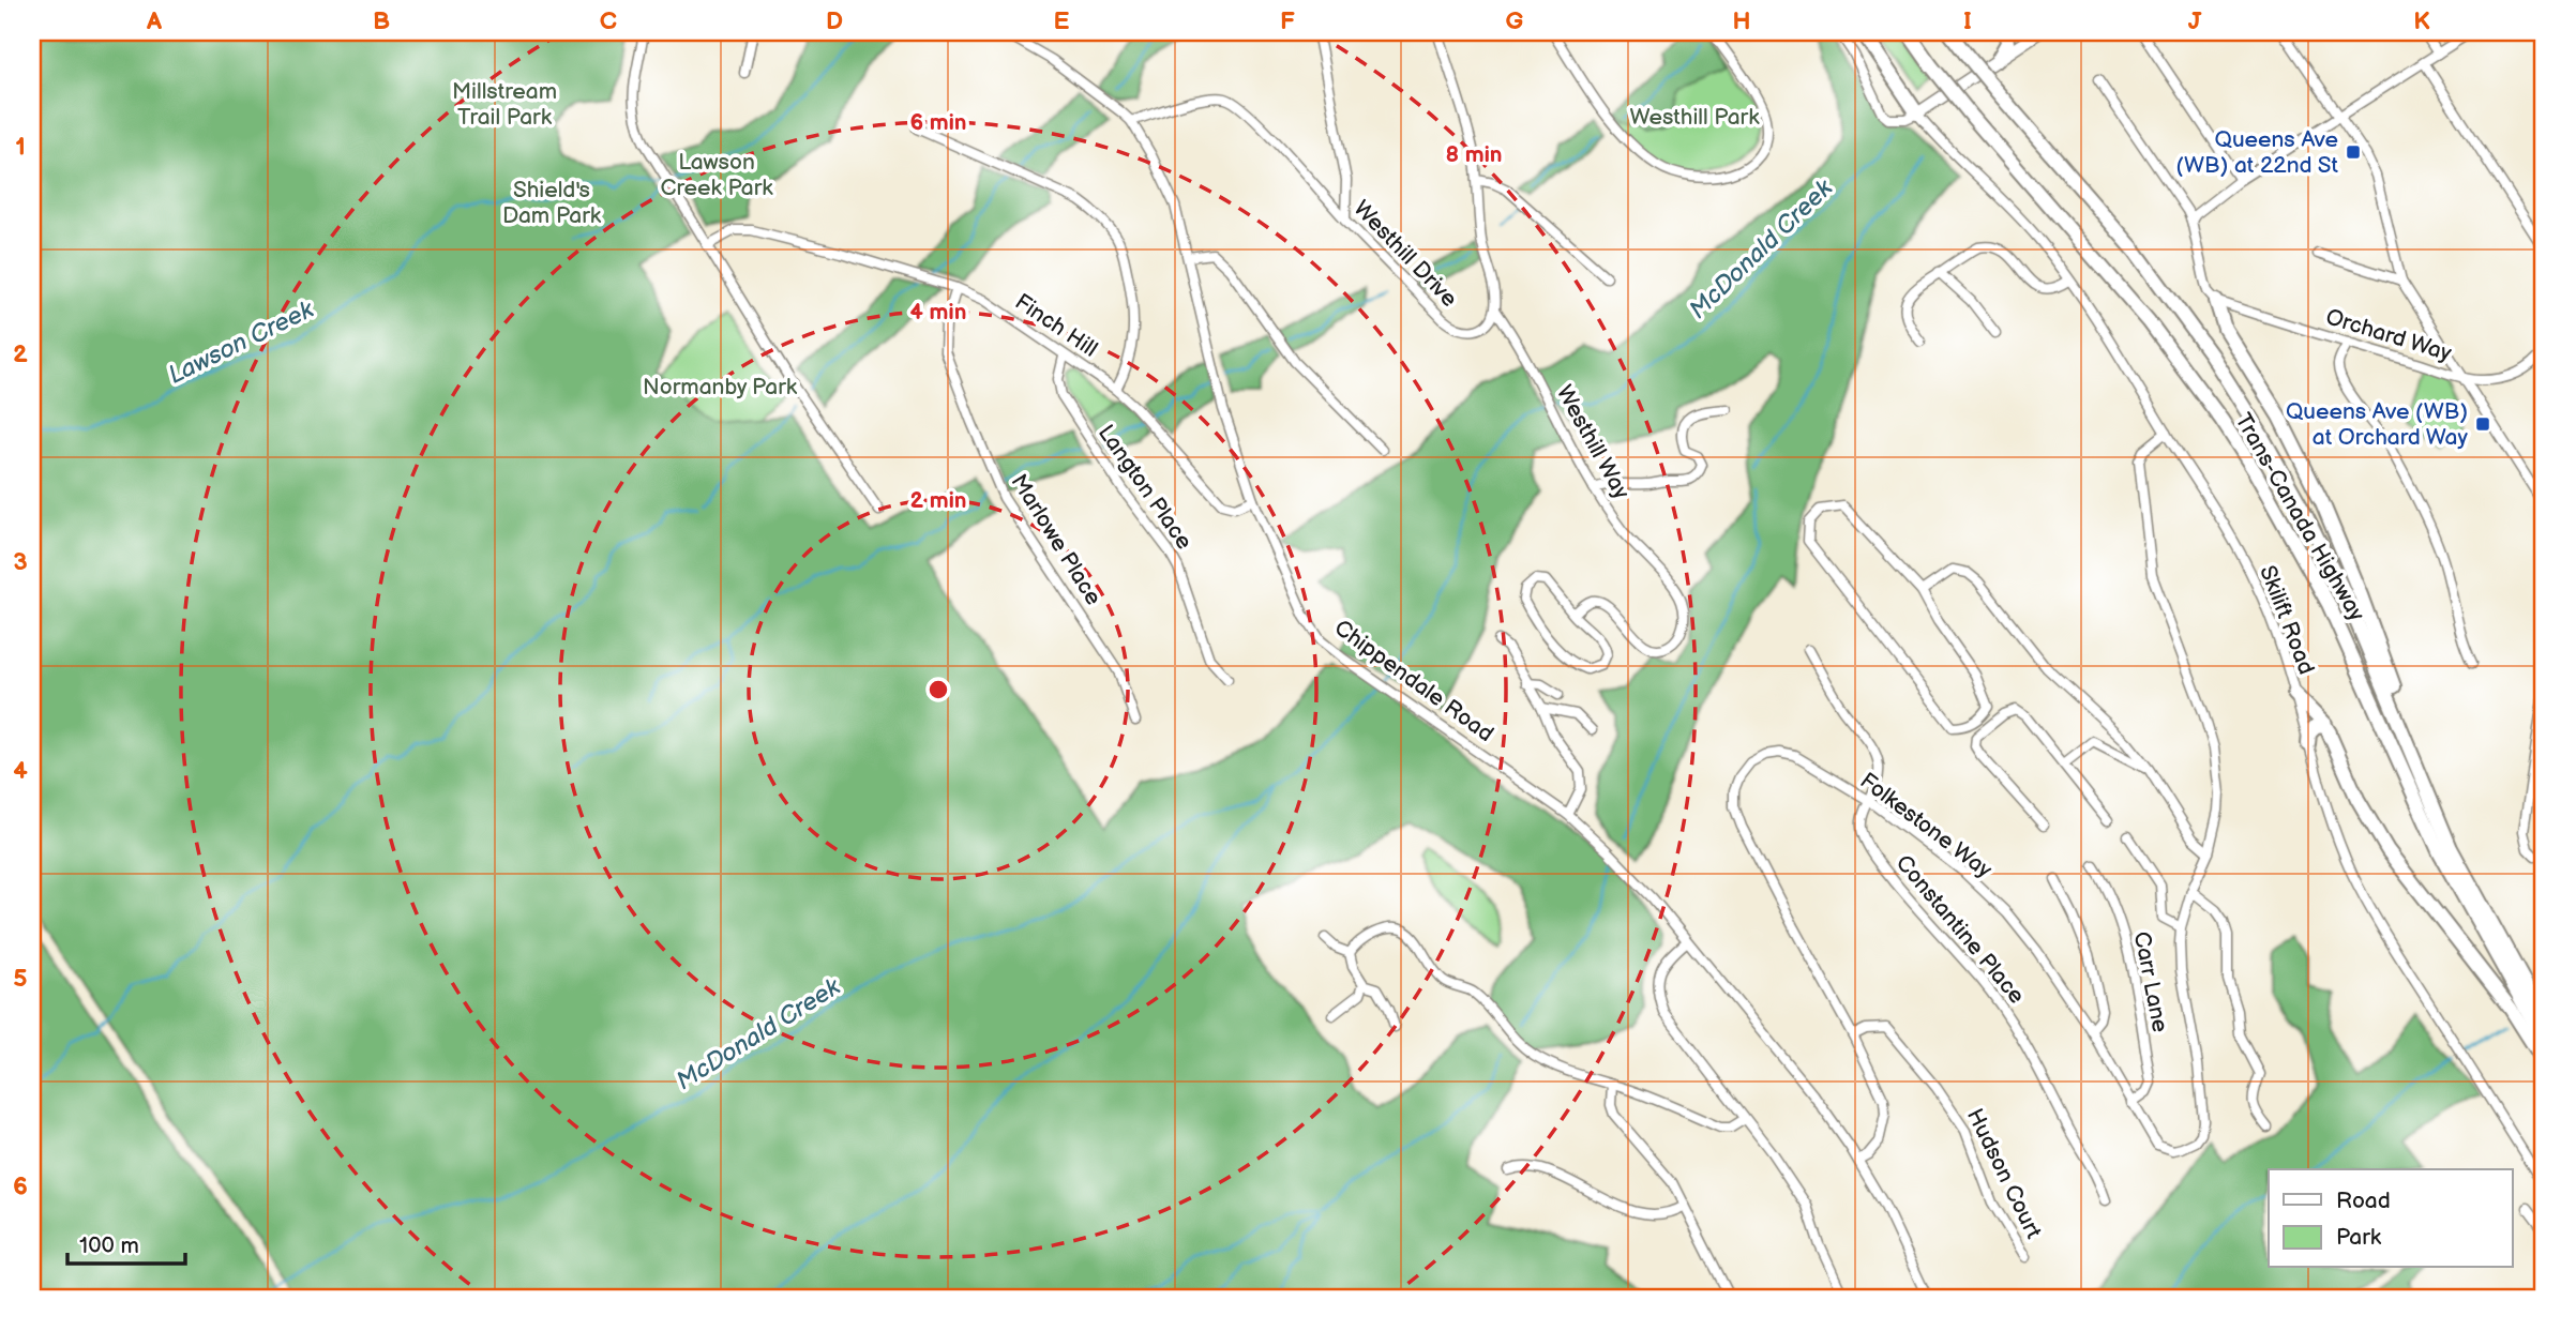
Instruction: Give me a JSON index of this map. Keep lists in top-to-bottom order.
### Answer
{
  "streets": {
    "highway": ["Trans-Canada Highway"],
    "street": [
      "Westhill Drive",
      "Finch Hill",
      "Orchard Way",
      "Westhill Way",
      "Langton Place",
      "Marlowe Place",
      "Skilift Road",
      "Chippendale Road",
      "Folkestone Way",
      "Constantine Place",
      "Carr Lane",
      "Hudson Court"
    ]
  },
  "crossings": [
    ["Westhill Drive", "Westhill Way"],
    ["Westhill Drive", "Chippendale Road"],
    ["Finch Hill", "Langton Place"],
    ["Finch Hill", "Marlowe Place"],
    ["Finch Hill", "Chippendale Road"],
    ["Skilift Road", "Folkestone Way"],
    ["Chippendale Road", "Folkestone Way"],
    ["Folkestone Way", "Constantine Place"],
    ["Folkestone Way", "Carr Lane"],
    ["Folkestone Way", "Hudson Court"]
  ],
  "water": ["McDonald Creek", "Lawson Creek"],
  "parks": [
    "Millstream Trail Park",
    "Westhill Park",
    "Lawson Creek Park",
    "Shield's Dam Park",
    "Normanby Park"
  ],
  "places": {
    "transit": ["Queens Ave (WB) at 22nd St", "Queens Ave (WB) at Orchard Way"]
  },
  "legend": ["Road", "Park"],
  "scale_bar": "100 m",
  "grid": {
    "columns": [
      "A",
      "B",
      "C",
      "D",
      "E",
      "F",
      "G",
      "H",
      "I",
      "J",
      "K"
    ],
    "rows": [
      "1",
      "2",
      "3",
      "4",
      "5",
      "6"
    ]
  },
  "rings": [
    "6 min",
    "8 min",
    "4 min",
    "2 min"
  ]
}
